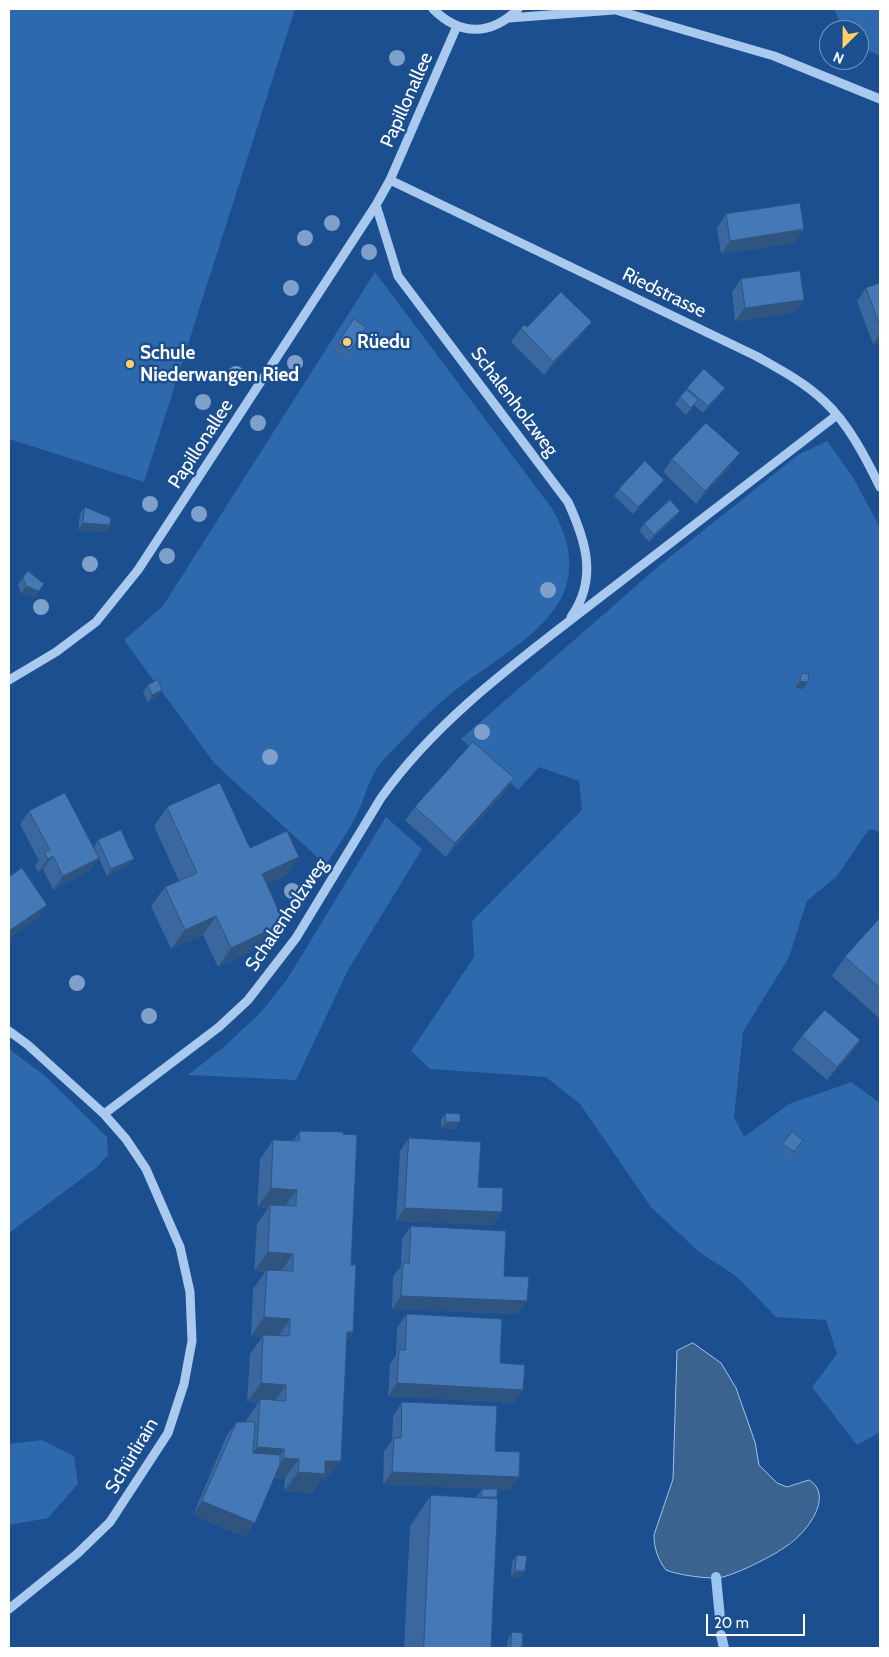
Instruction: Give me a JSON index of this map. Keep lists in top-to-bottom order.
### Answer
{
  "streets": {
    "street": [
      "Papillonallee",
      "Riedstrasse",
      "Schalenholzweg",
      "Schürlirain"
    ]
  },
  "crossings": [
    ["Papillonallee", "Riedstrasse"],
    ["Papillonallee", "Schalenholzweg"],
    ["Riedstrasse", "Schalenholzweg"],
    ["Schalenholzweg", "Schürlirain"]
  ],
  "places": ["Rüedu", "Schule Niederwangen Ried"],
  "scale_bar": "20 m",
  "north": "bottom left"
}
